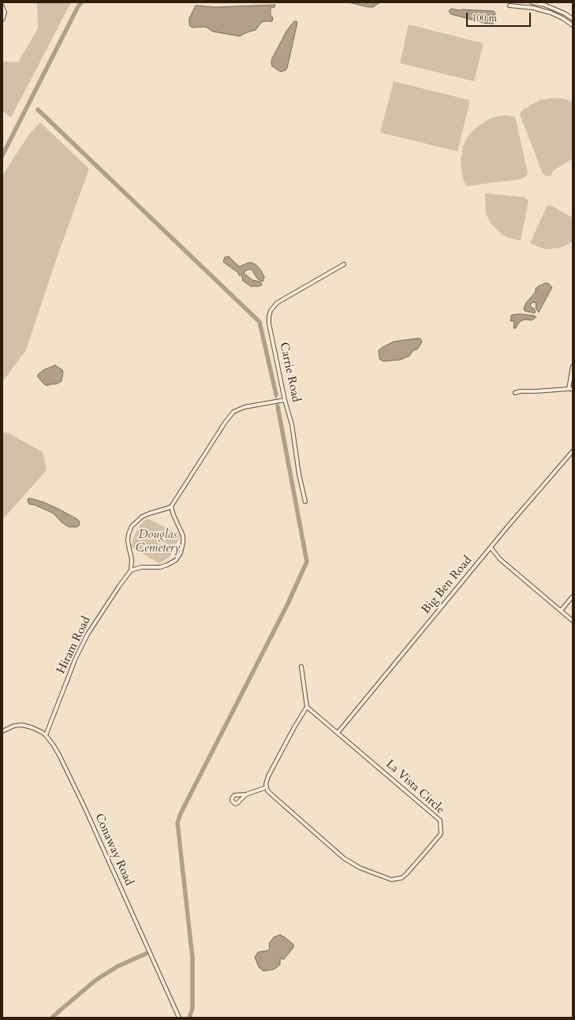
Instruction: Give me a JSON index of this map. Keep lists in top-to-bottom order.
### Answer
{
  "streets": {
    "street": [
      "Carrie Road",
      "Big Ben Road",
      "Hiram Road",
      "La Vista Circle",
      "Conaway Road"
    ]
  },
  "crossings": [
    ["Big Ben Road", "La Vista Circle"],
    ["Hiram Road", "Conaway Road"]
  ],
  "parks": ["Douglas Cemetery"],
  "scale_bar": "100 m"
}
